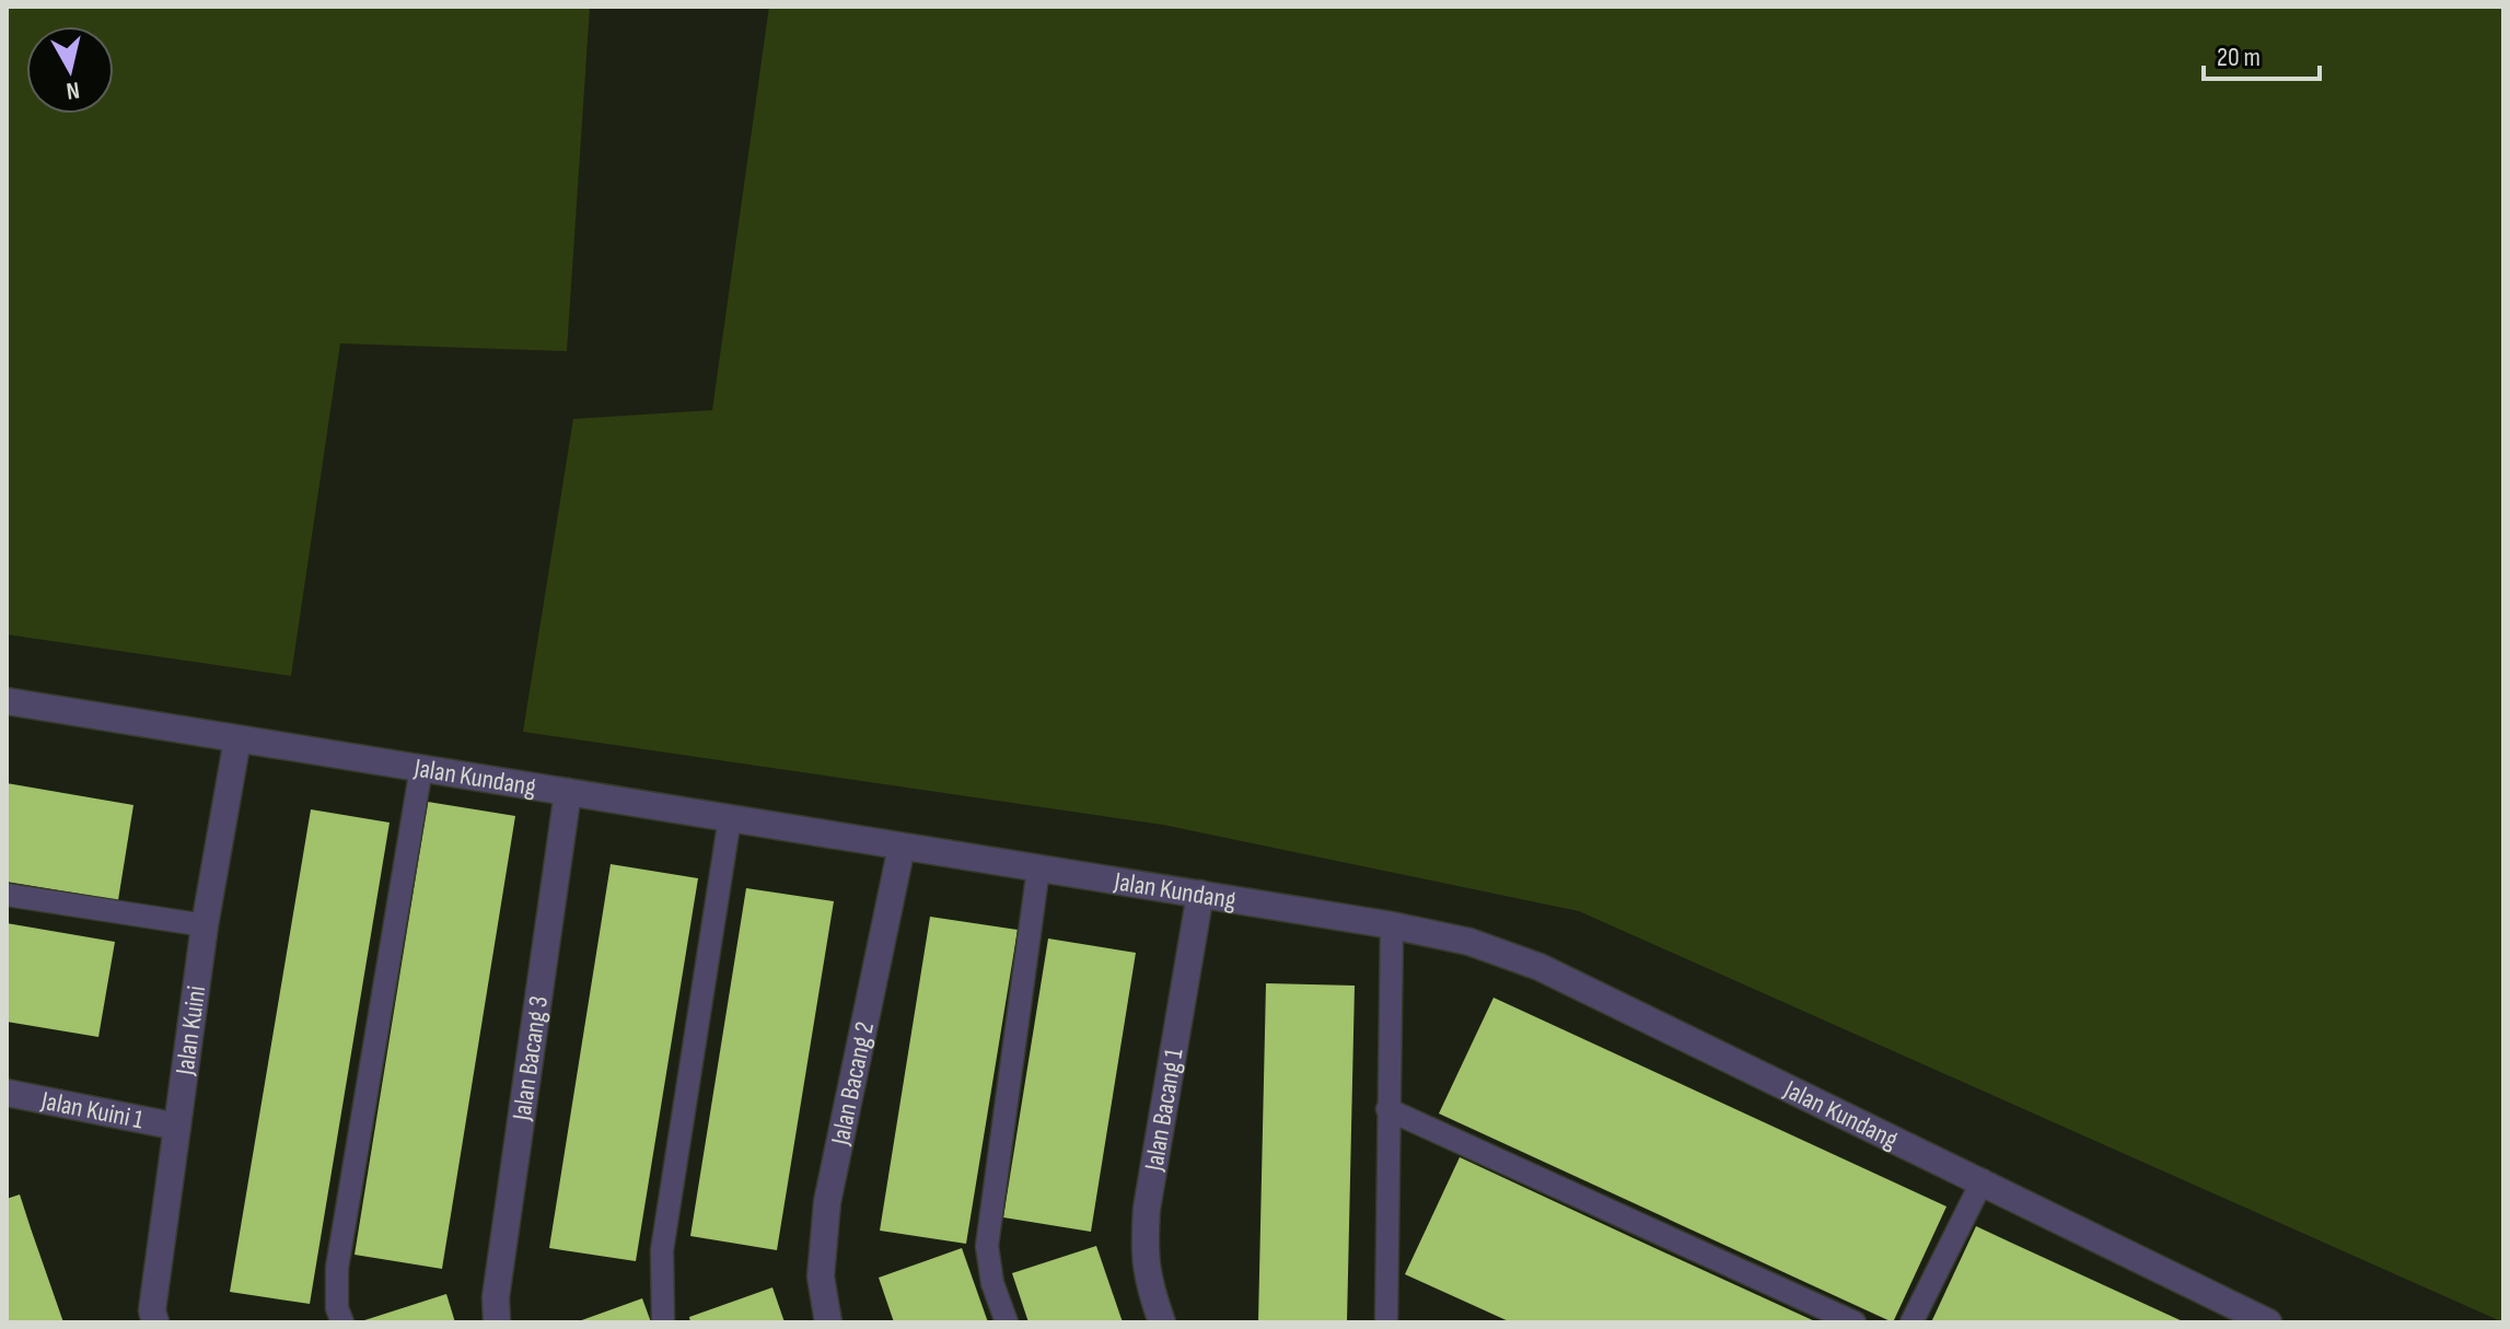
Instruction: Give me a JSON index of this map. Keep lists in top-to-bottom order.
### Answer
{
  "streets": {
    "street": [
      "Jalan Kundang",
      "Jalan Kuini",
      "Jalan Bacang 3",
      "Jalan Bacang 2",
      "Jalan Kuini 1",
      "Jalan Bacang 1"
    ]
  },
  "crossings": [
    ["Jalan Kundang", "Jalan Kuini"],
    ["Jalan Kundang", "Jalan Bacang 3"],
    ["Jalan Kundang", "Jalan Bacang 2"],
    ["Jalan Kundang", "Jalan Bacang 1"],
    ["Jalan Kuini", "Jalan Kuini 1"]
  ],
  "scale_bar": "20 m",
  "north": "bottom"
}
